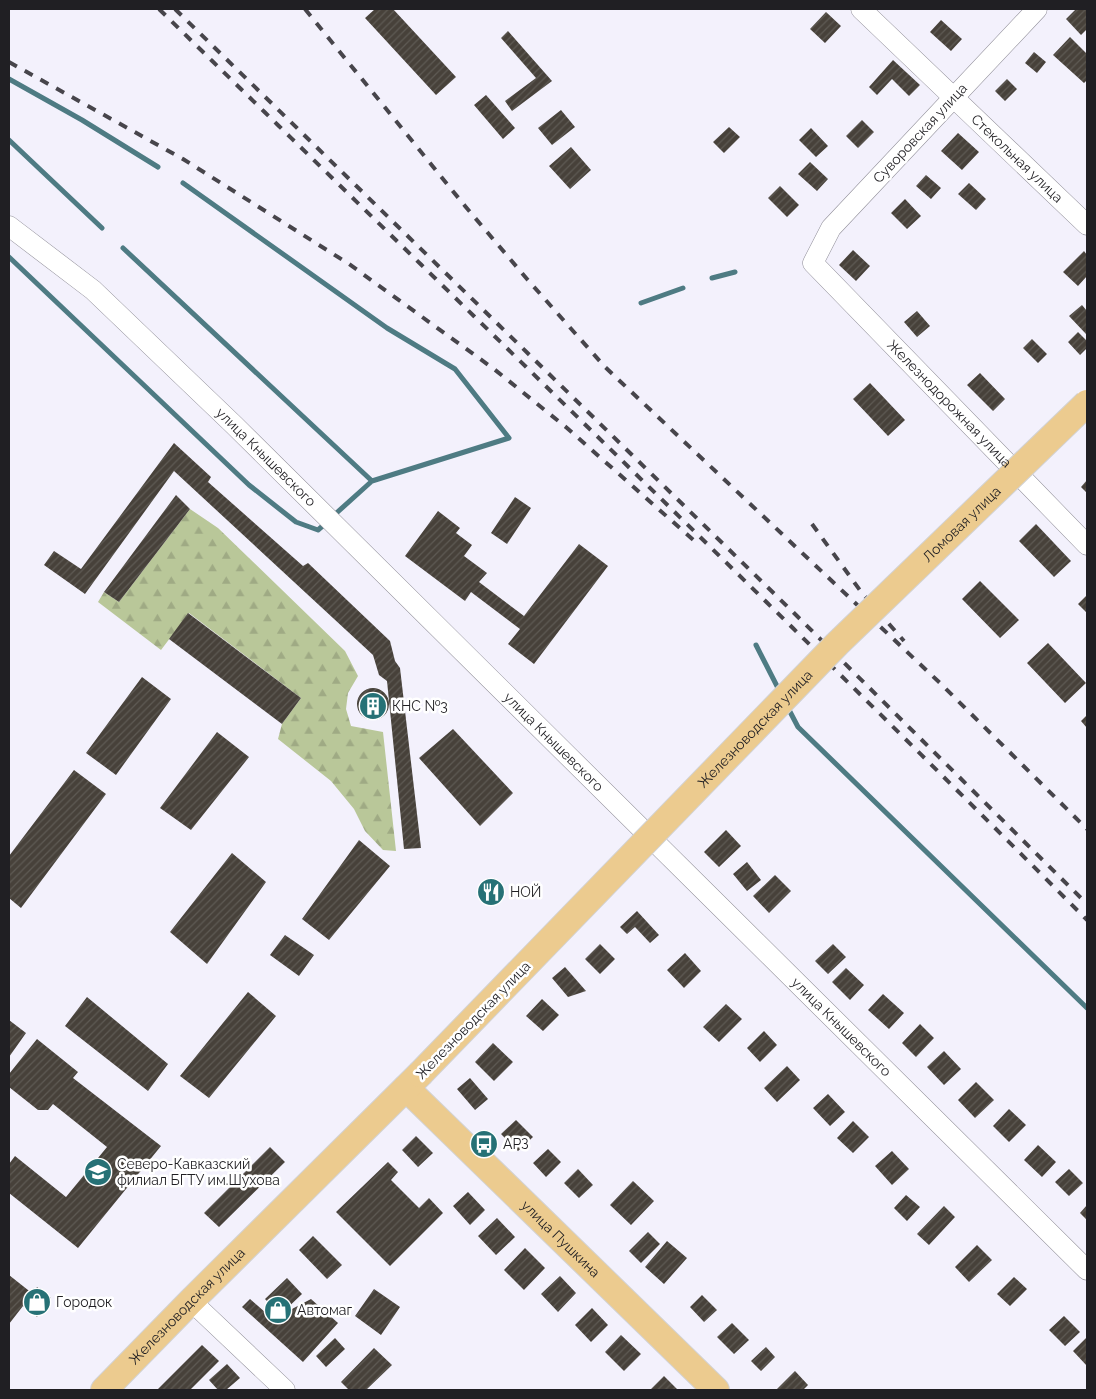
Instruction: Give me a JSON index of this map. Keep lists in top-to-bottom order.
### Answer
{
  "streets": {
    "main road": ["Ломовая улица", "Железноводская улица", "улица Пушкина"],
    "street": [
      "Суворовская улица",
      "Стекольная улица",
      "Железнодорожная улица",
      "улица Кнышевского"
    ]
  },
  "crossings": [
    ["Суворовская улица", "Стекольная улица"],
    ["Суворовская улица", "Железнодорожная улица"],
    ["Ломовая улица", "Железноводская улица"],
    ["Железноводская улица", "улица Пушкина"]
  ],
  "places": {
    "building": ["КНС №3"],
    "restaurant": ["НОЙ"],
    "bus stop": ["АРЗ"],
    "school or university": ["Северо-Кавказский филиал БГТУ им.Шухова"],
    "shop": ["Городок", "Автомаг"]
  }
}
